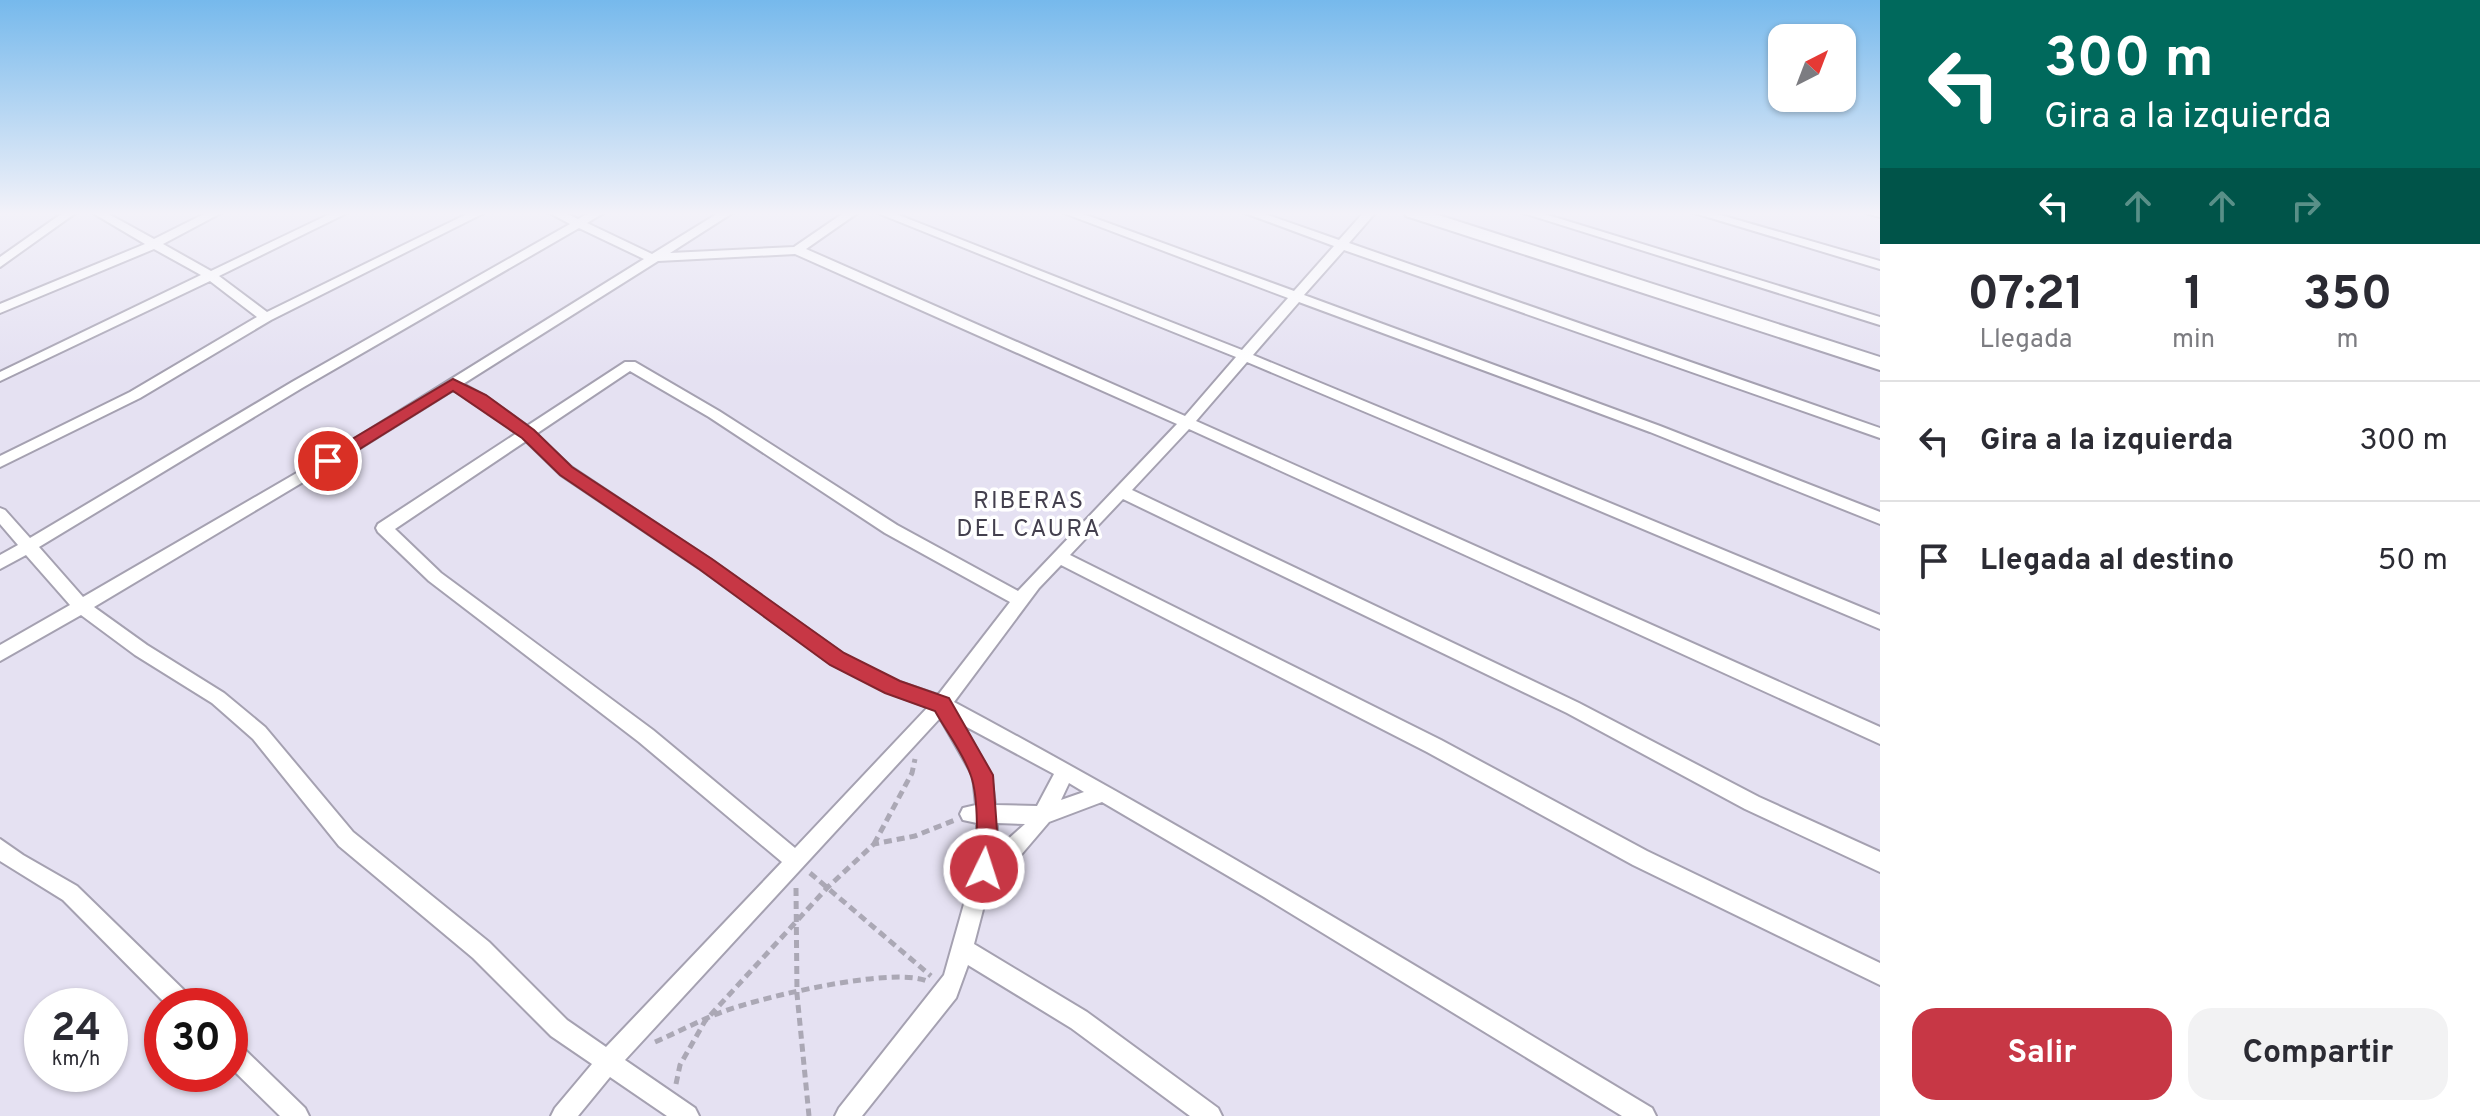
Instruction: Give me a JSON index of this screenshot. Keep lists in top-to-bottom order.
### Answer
{
  "districts": ["RIBERAS DEL CAURA"],
  "north": "top right",
  "page": {
    "turn": ["300 m", "Gira a la izquierda"],
    "eta": [
      "07:21",
      "Llegada",
      "1",
      "min",
      "350",
      "m"
    ],
    "list": [
      {
        "name": "Gira a la izquierda",
        "value": "300 m"
      },
      {
        "name": "Llegada al destino",
        "value": "50 m"
      }
    ],
    "speed": "24 km/h",
    "limit": "30",
    "buttons": ["Salir", "Compartir"]
  }
}
